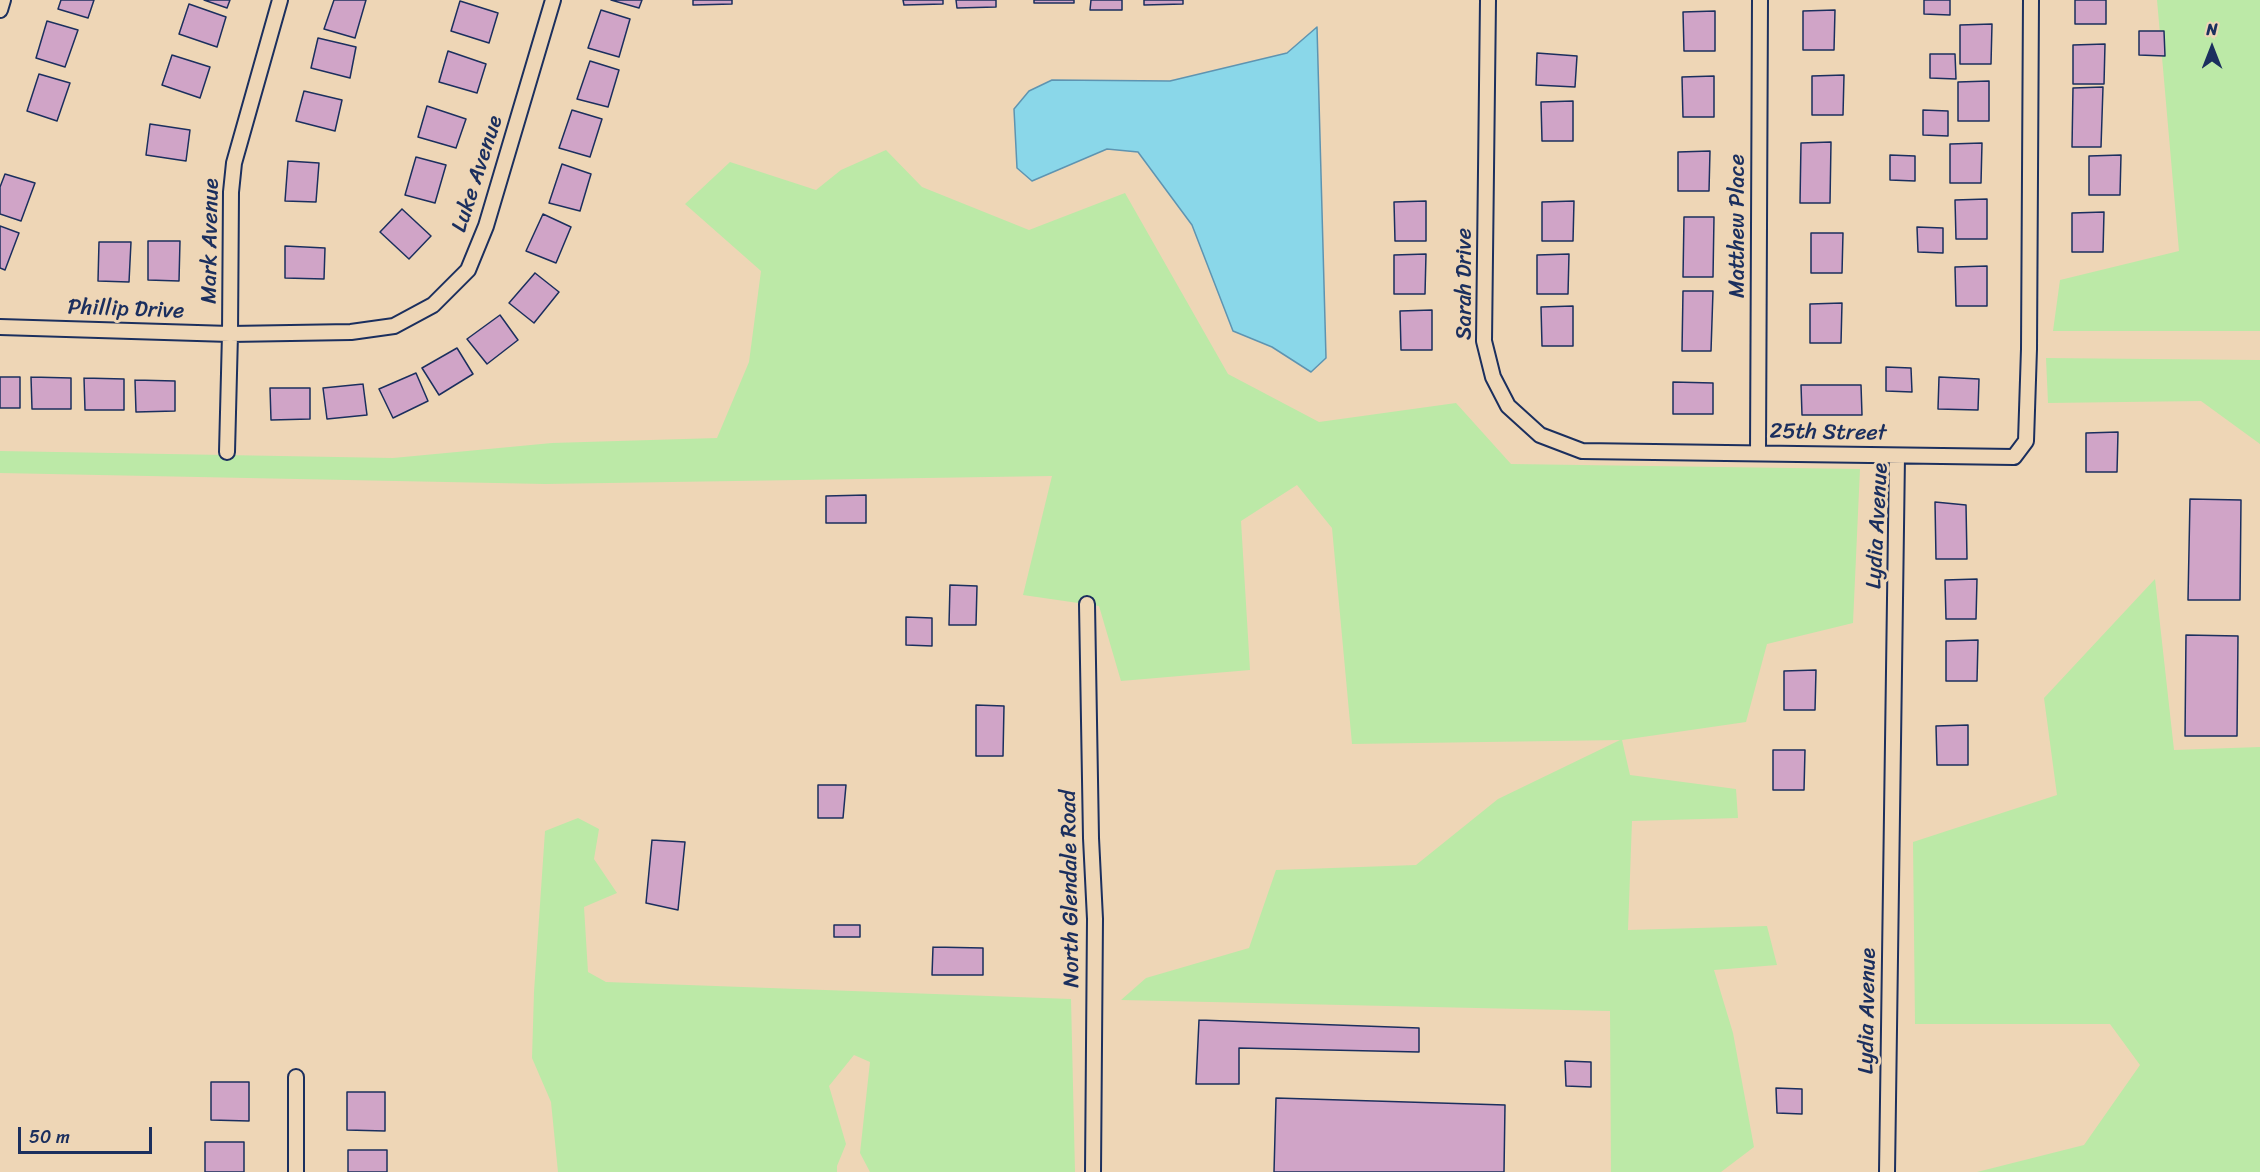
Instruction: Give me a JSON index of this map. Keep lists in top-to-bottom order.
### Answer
{
  "streets": {
    "street": [
      "Luke Avenue",
      "Matthew Place",
      "Mark Avenue",
      "Sarah Drive",
      "Phillip Drive",
      "25th Street",
      "Lydia Avenue",
      "North Glendale Road"
    ]
  },
  "crossings": [
    ["Luke Avenue", "Phillip Drive"],
    ["Matthew Place", "Sarah Drive"],
    ["Matthew Place", "25th Street"],
    ["Mark Avenue", "Phillip Drive"],
    ["Sarah Drive", "25th Street"],
    ["25th Street", "Lydia Avenue"]
  ],
  "scale_bar": "50 m",
  "north": "top"
}
